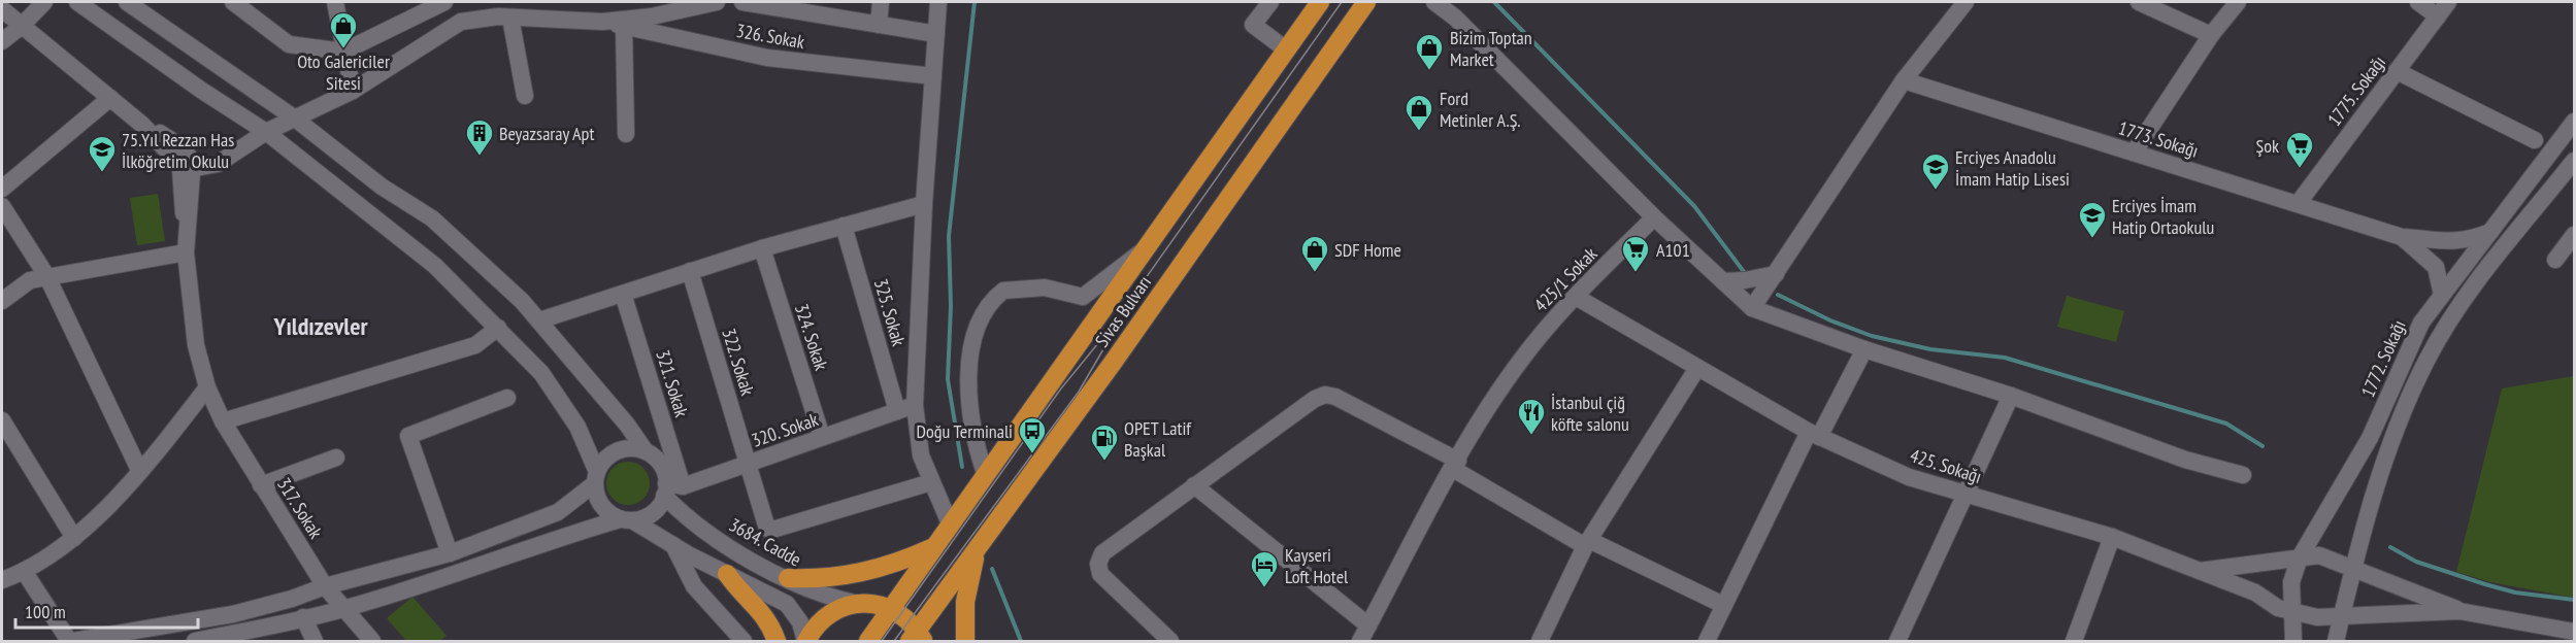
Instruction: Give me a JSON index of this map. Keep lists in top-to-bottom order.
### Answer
{
  "streets": {
    "highway": ["Sivas Bulvarı"],
    "street": [
      "326. Sokak",
      "1775. Sokağı",
      "1773. Sokağı",
      "425/1 Sokak",
      "325. Sokak",
      "324. Sokak",
      "1772. Sokağı",
      "322. Sokak",
      "321. Sokak",
      "320. Sokak",
      "425. Sokağı",
      "317. Sokak",
      "3684. Cadde"
    ]
  },
  "crossings": [
    ["1775. Sokağı", "1773. Sokağı"],
    ["1773. Sokağı", "1772. Sokağı"],
    ["425/1 Sokak", "425. Sokağı"],
    ["325. Sokak", "320. Sokak"],
    ["324. Sokak", "320. Sokak"],
    ["1772. Sokağı", "425. Sokağı"],
    ["322. Sokak", "320. Sokak"],
    ["321. Sokak", "320. Sokak"],
    ["321. Sokak", "3684. Cadde"],
    ["320. Sokak", "3684. Cadde"]
  ],
  "districts": ["Yıldızevler"],
  "places": {
    "shop": [
      "Oto Galericiler Sitesi",
      "Bizim Toptan Market",
      "Ford Metinler A.Ş.",
      "SDF Home"
    ],
    "building": ["Beyazsaray Apt"],
    "supermarket": ["Şok", "A101"],
    "school or university": ["75.Yıl Rezzan Has İlköğretim Okulu", "Erciyes Anadolu İmam Hatip Lisesi", "Erciyes İmam Hatip Ortaokulu"],
    "restaurant": ["İstanbul çiğ köfte salonu"],
    "bus stop": ["Doğu Terminali"],
    "fuel station": ["OPET Latif Başkal"],
    "hotel": ["Kayseri Loft Hotel"]
  },
  "scale_bar": "100 m"
}
